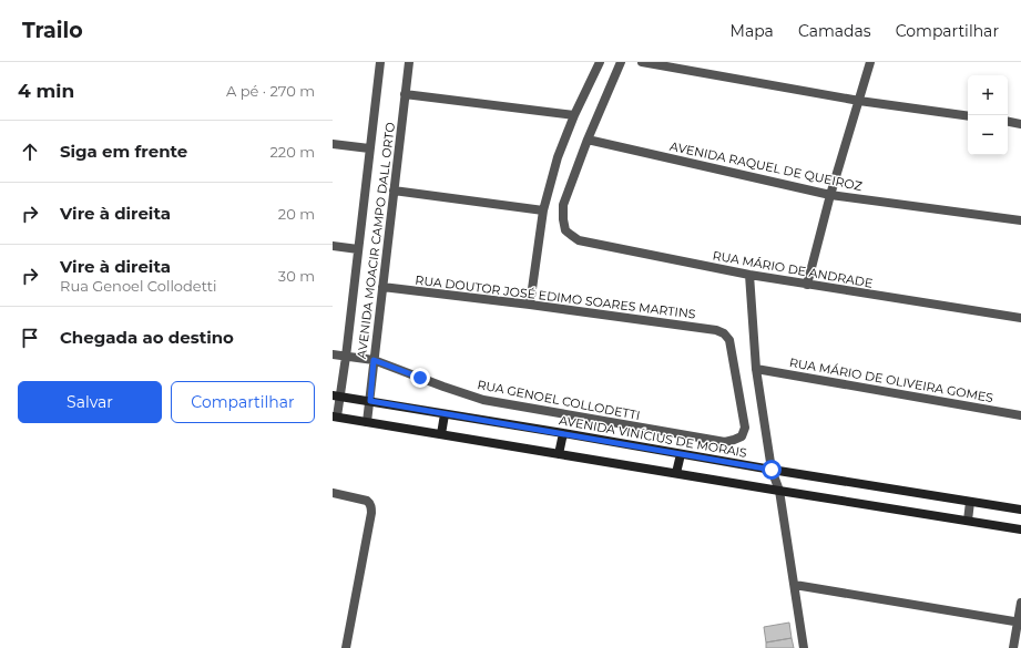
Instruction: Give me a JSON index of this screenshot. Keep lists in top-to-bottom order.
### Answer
{
  "streets": {
    "street": [
      "AVENIDA RAQUEL DE QUEIROZ",
      "AVENIDA MOACIR CAMPO DALL ORTO",
      "RUA MÁRIO DE ANDRADE",
      "RUA DOUTOR JOSÉ EDIMO SOARES MARTINS",
      "RUA MÁRIO DE OLIVEIRA GOMES",
      "RUA GENOEL COLLODETTI",
      "AVENIDA VINÍCIUS DE MORAIS"
    ]
  },
  "crossings": [
    ["AVENIDA RAQUEL DE QUEIROZ", "RUA MÁRIO DE ANDRADE"],
    ["AVENIDA MOACIR CAMPO DALL ORTO", "RUA DOUTOR JOSÉ EDIMO SOARES MARTINS"],
    ["AVENIDA MOACIR CAMPO DALL ORTO", "RUA GENOEL COLLODETTI"],
    ["AVENIDA MOACIR CAMPO DALL ORTO", "AVENIDA VINÍCIUS DE MORAIS"],
    ["RUA DOUTOR JOSÉ EDIMO SOARES MARTINS", "RUA GENOEL COLLODETTI"]
  ],
  "page": {
    "header": "Trailo",
    "nav": ["Mapa", "Camadas", "Compartilhar"],
    "heading": ["4 min", "A pé · 270 m"],
    "map_buttons": ["+", "−"],
    "list": [
      ["Siga em frente", "220 m"],
      ["Vire à direita", "20 m"],
      ["Vire à direita", "Rua Genoel Collodetti", "30 m"],
      "Chegada ao destino"
    ],
    "buttons": ["Salvar", "Compartilhar"]
  }
}
